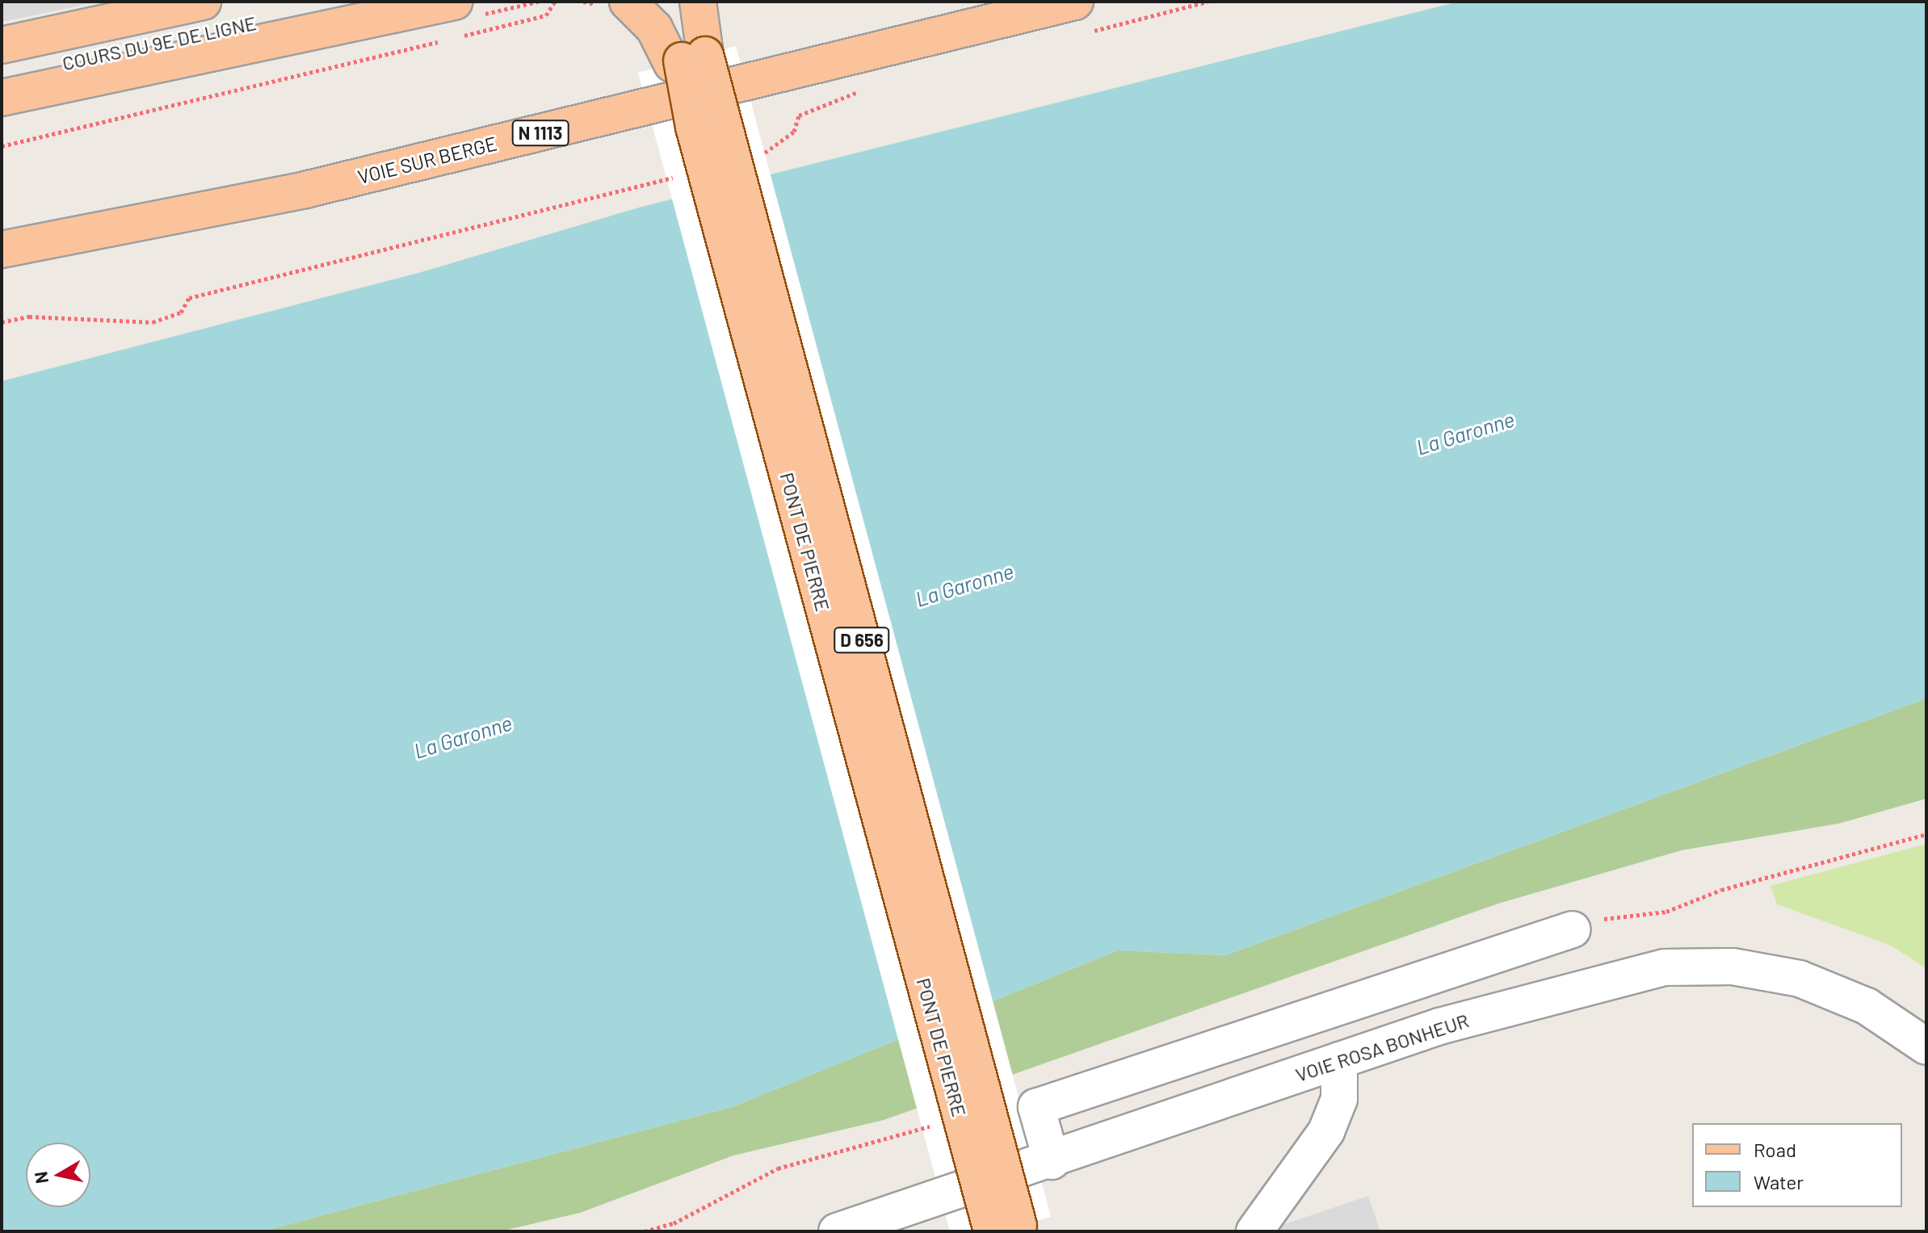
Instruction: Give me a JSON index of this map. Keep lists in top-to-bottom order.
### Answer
{
  "streets": {
    "main road": [
      "COURS DU 9E DE LIGNE",
      "N 1113",
      "VOIE SUR BERGE",
      "PONT DE PIERRE",
      "D 656"
    ],
    "street": ["VOIE ROSA BONHEUR"]
  },
  "water": ["La Garonne"],
  "legend": ["Road", "Water"],
  "north": "left"
}
